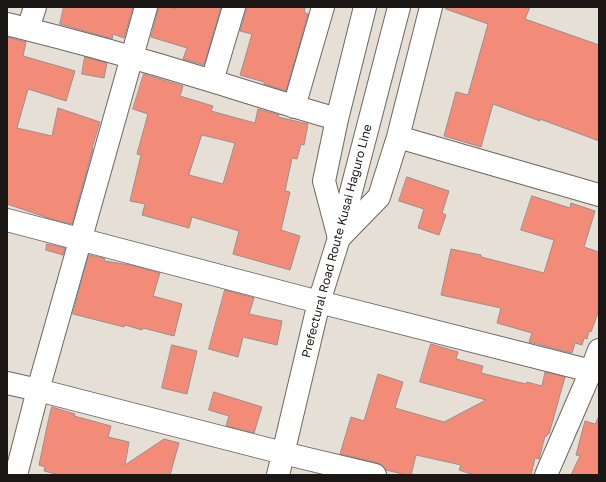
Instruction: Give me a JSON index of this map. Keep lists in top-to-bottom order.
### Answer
{
  "streets": {
    "street": ["Prefectural Road Route Kusai Haguro Line"]
  }
}
